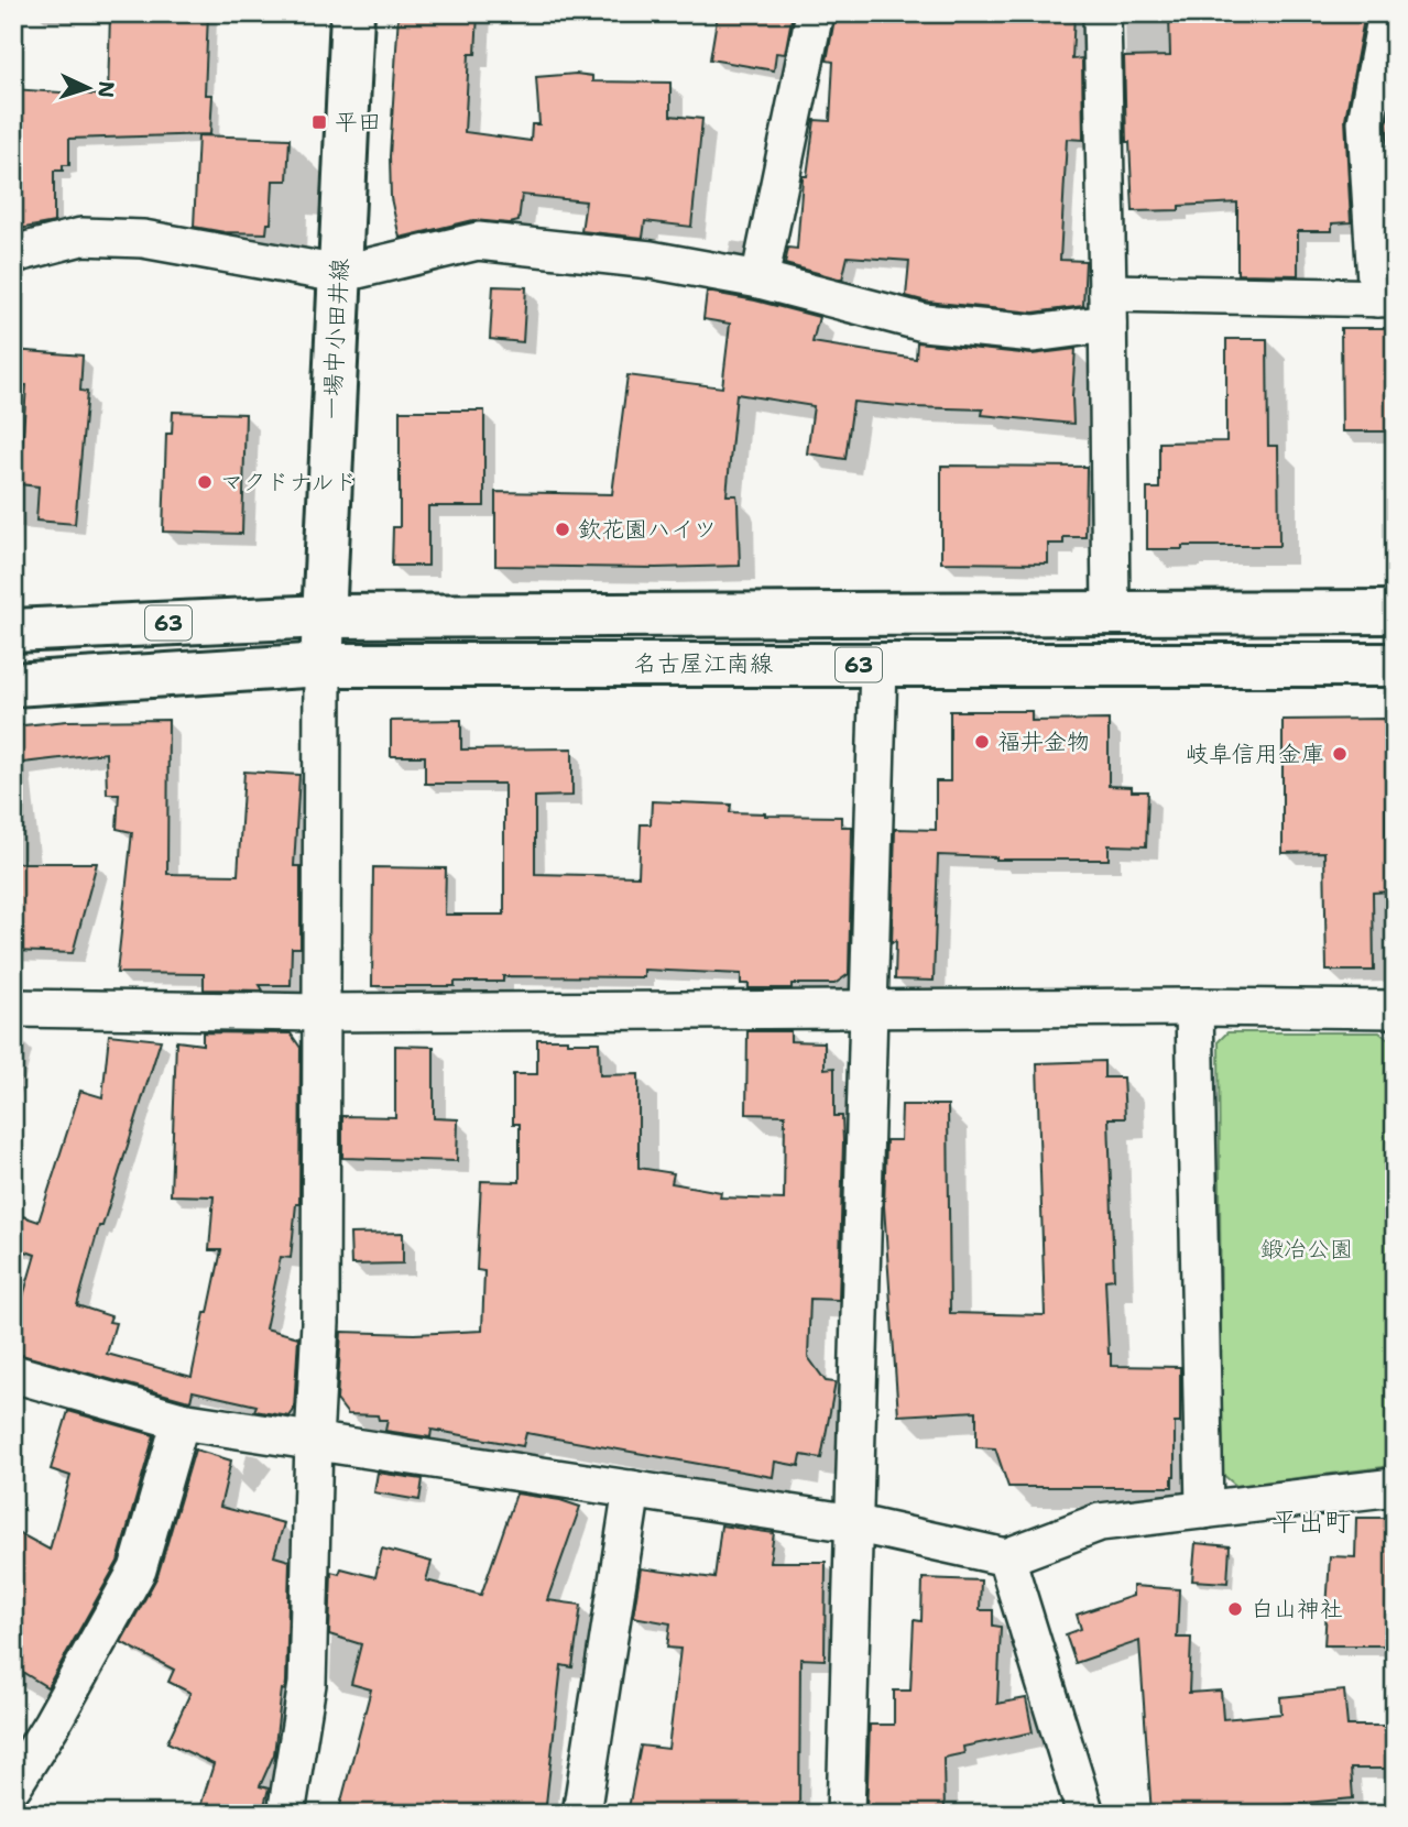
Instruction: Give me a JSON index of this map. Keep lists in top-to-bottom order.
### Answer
{
  "streets": {
    "main road": ["一場中小田井線", "63", "名古屋江南線"]
  },
  "crossings": [
    ["一場中小田井線", "名古屋江南線"]
  ],
  "districts": ["平出町"],
  "parks": ["鍛冶公園"],
  "places": {
    "transit": ["平田"],
    "other": [
      "マクドナルド",
      "欽花園ハイツ",
      "福井金物",
      "岐阜信用金庫",
      "白山神社"
    ]
  },
  "north": "right"
}
